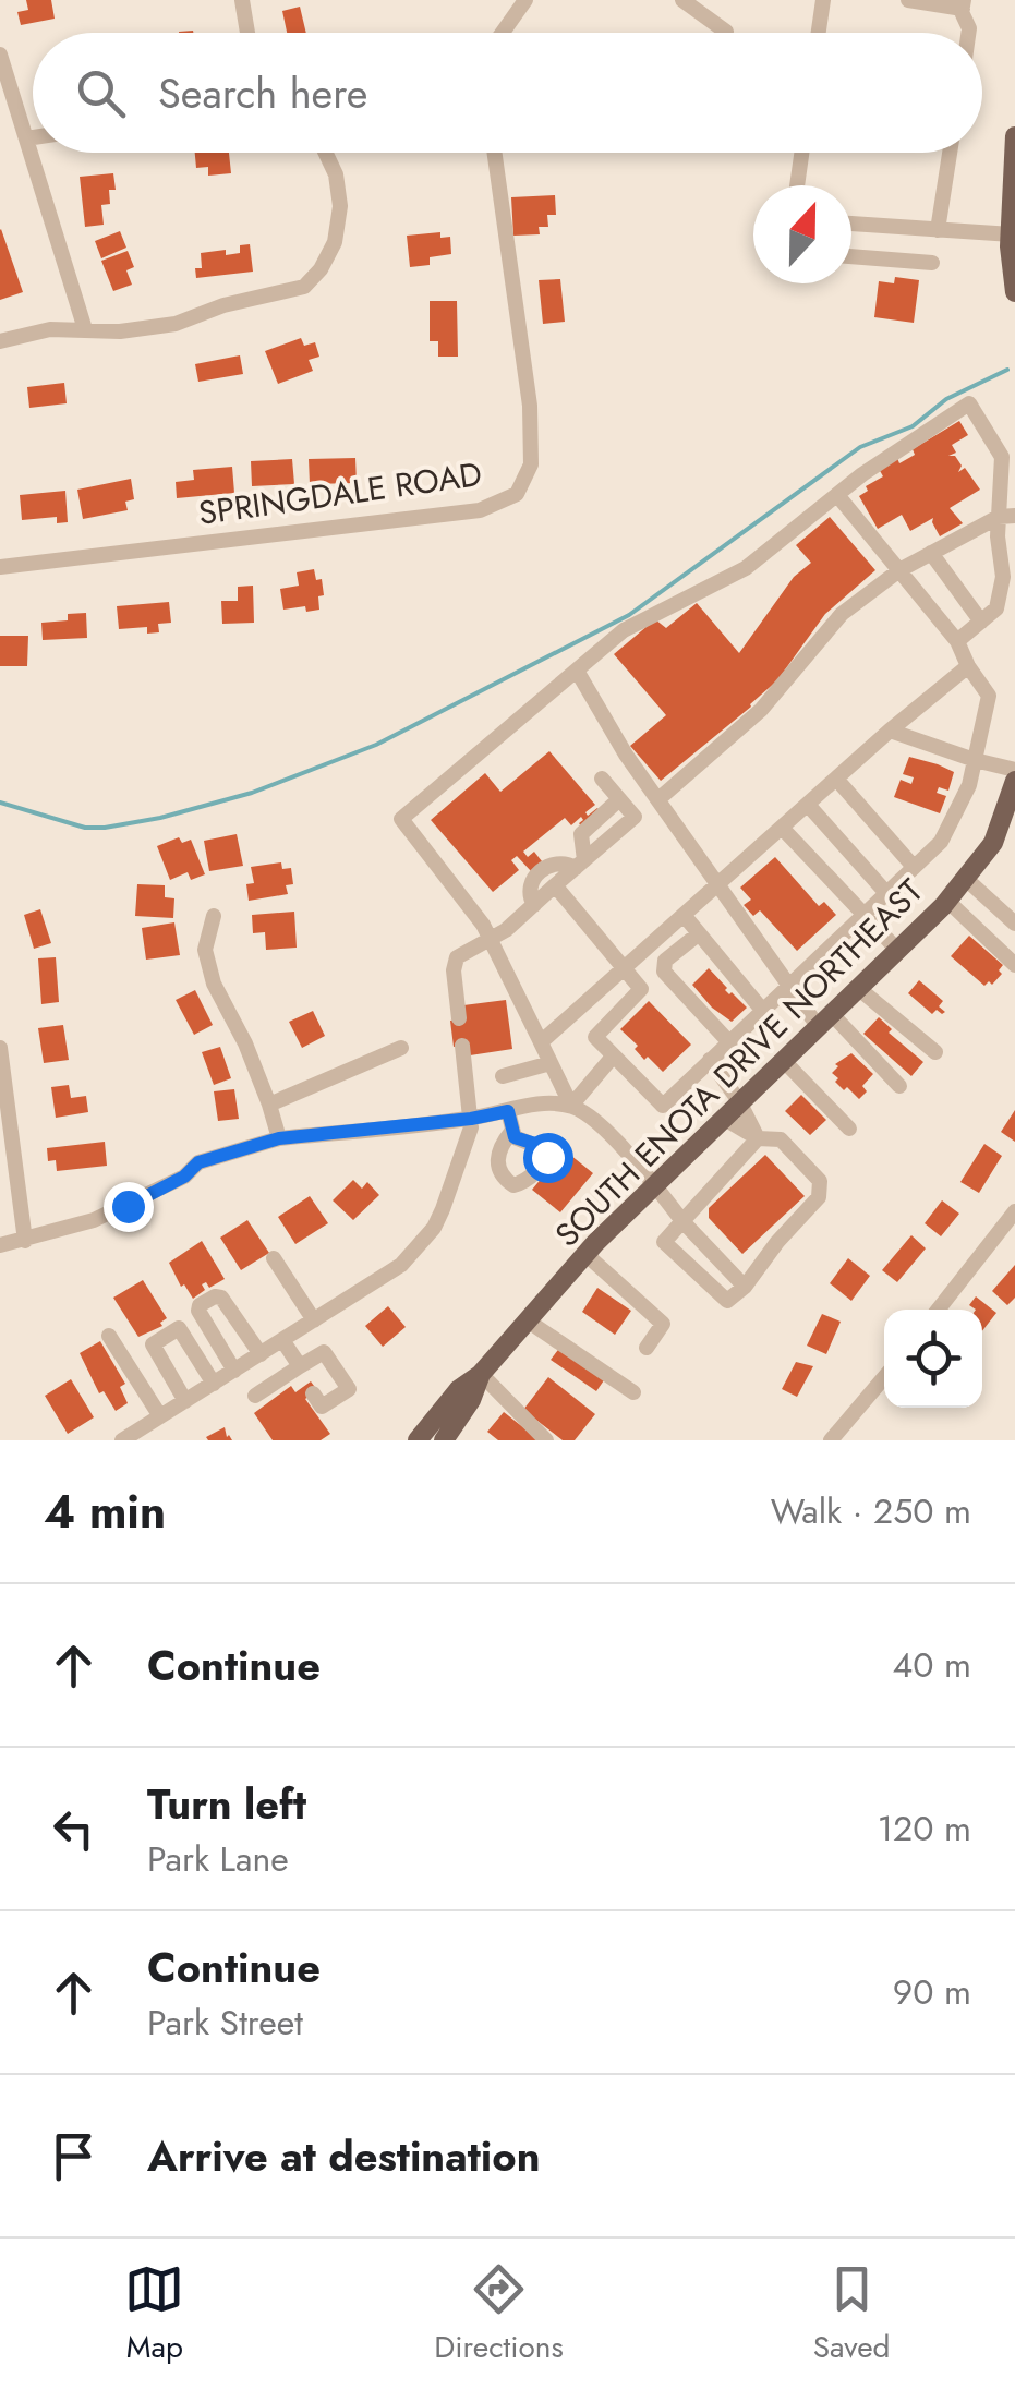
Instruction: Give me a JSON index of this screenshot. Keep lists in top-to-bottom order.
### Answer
{
  "streets": {
    "main road": ["SOUTH ENOTA DRIVE NORTHEAST"],
    "street": ["SPRINGDALE ROAD"]
  },
  "north": "top",
  "page": {
    "search": "Search here",
    "heading": ["4 min", "Walk · 250 m"],
    "list": [
      ["Continue", "40 m"],
      ["Turn left", "Park Lane", "120 m"],
      ["Continue", "Park Street", "90 m"],
      "Arrive at destination"
    ],
    "nav": ["Map", "Directions", "Saved"]
  }
}
